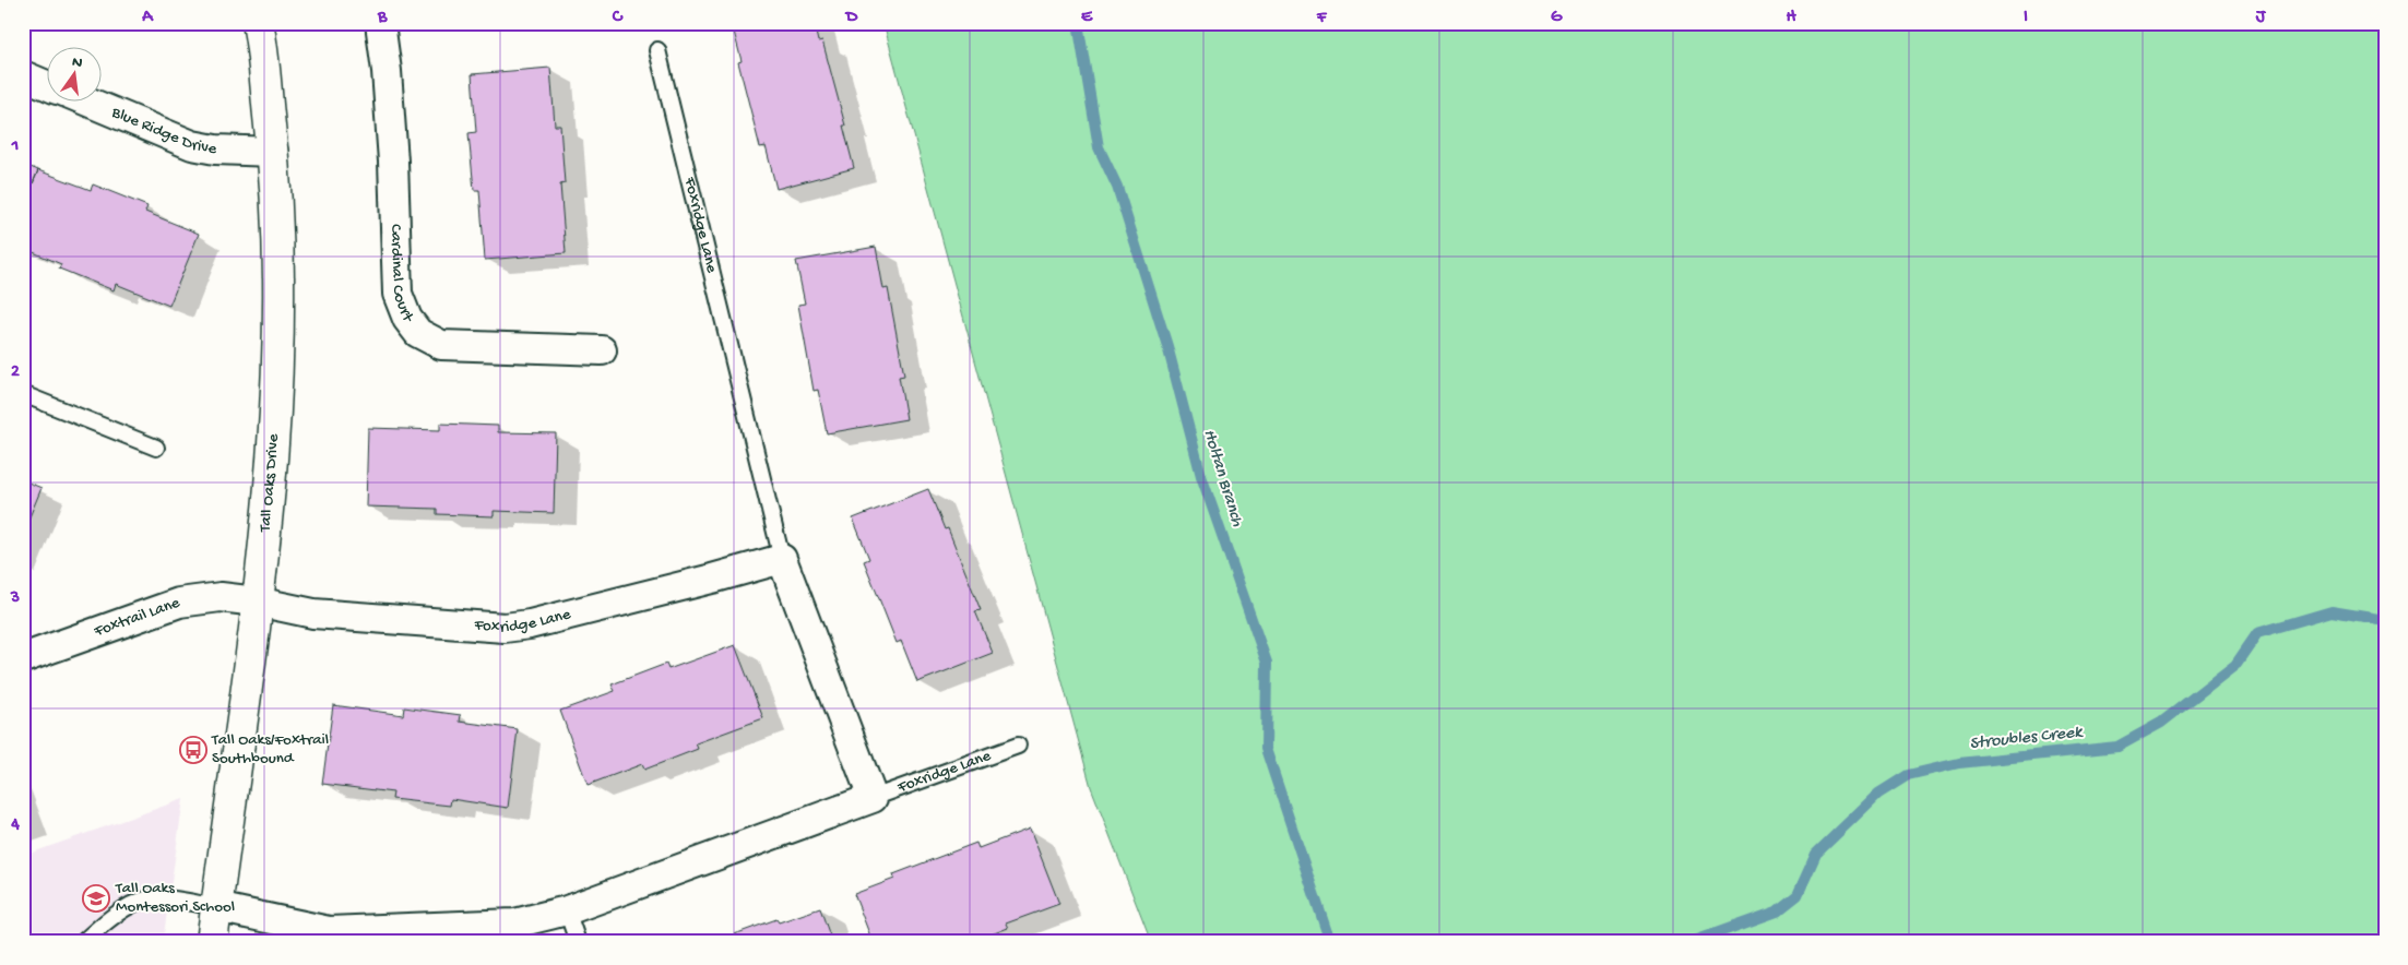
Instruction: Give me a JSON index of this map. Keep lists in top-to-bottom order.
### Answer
{
  "streets": {
    "street": [
      "Blue Ridge Drive",
      "Foxridge Lane",
      "Cardinal Court",
      "Tall Oaks Drive",
      "Foxtrail Lane"
    ]
  },
  "crossings": [
    ["Blue Ridge Drive", "Tall Oaks Drive"],
    ["Foxridge Lane", "Tall Oaks Drive"],
    ["Foxridge Lane", "Foxtrail Lane"],
    ["Tall Oaks Drive", "Foxtrail Lane"]
  ],
  "water": ["Holtan Branch", "Stroubles Creek"],
  "places": {
    "bus stop": ["Tall Oaks/Foxtrail Southbound"],
    "school or university": ["Tall Oaks Montessori School"]
  },
  "north": "top",
  "grid": {
    "columns": [
      "A",
      "B",
      "C",
      "D",
      "E",
      "F",
      "G",
      "H",
      "I",
      "J"
    ],
    "rows": [
      "1",
      "2",
      "3",
      "4"
    ]
  }
}
